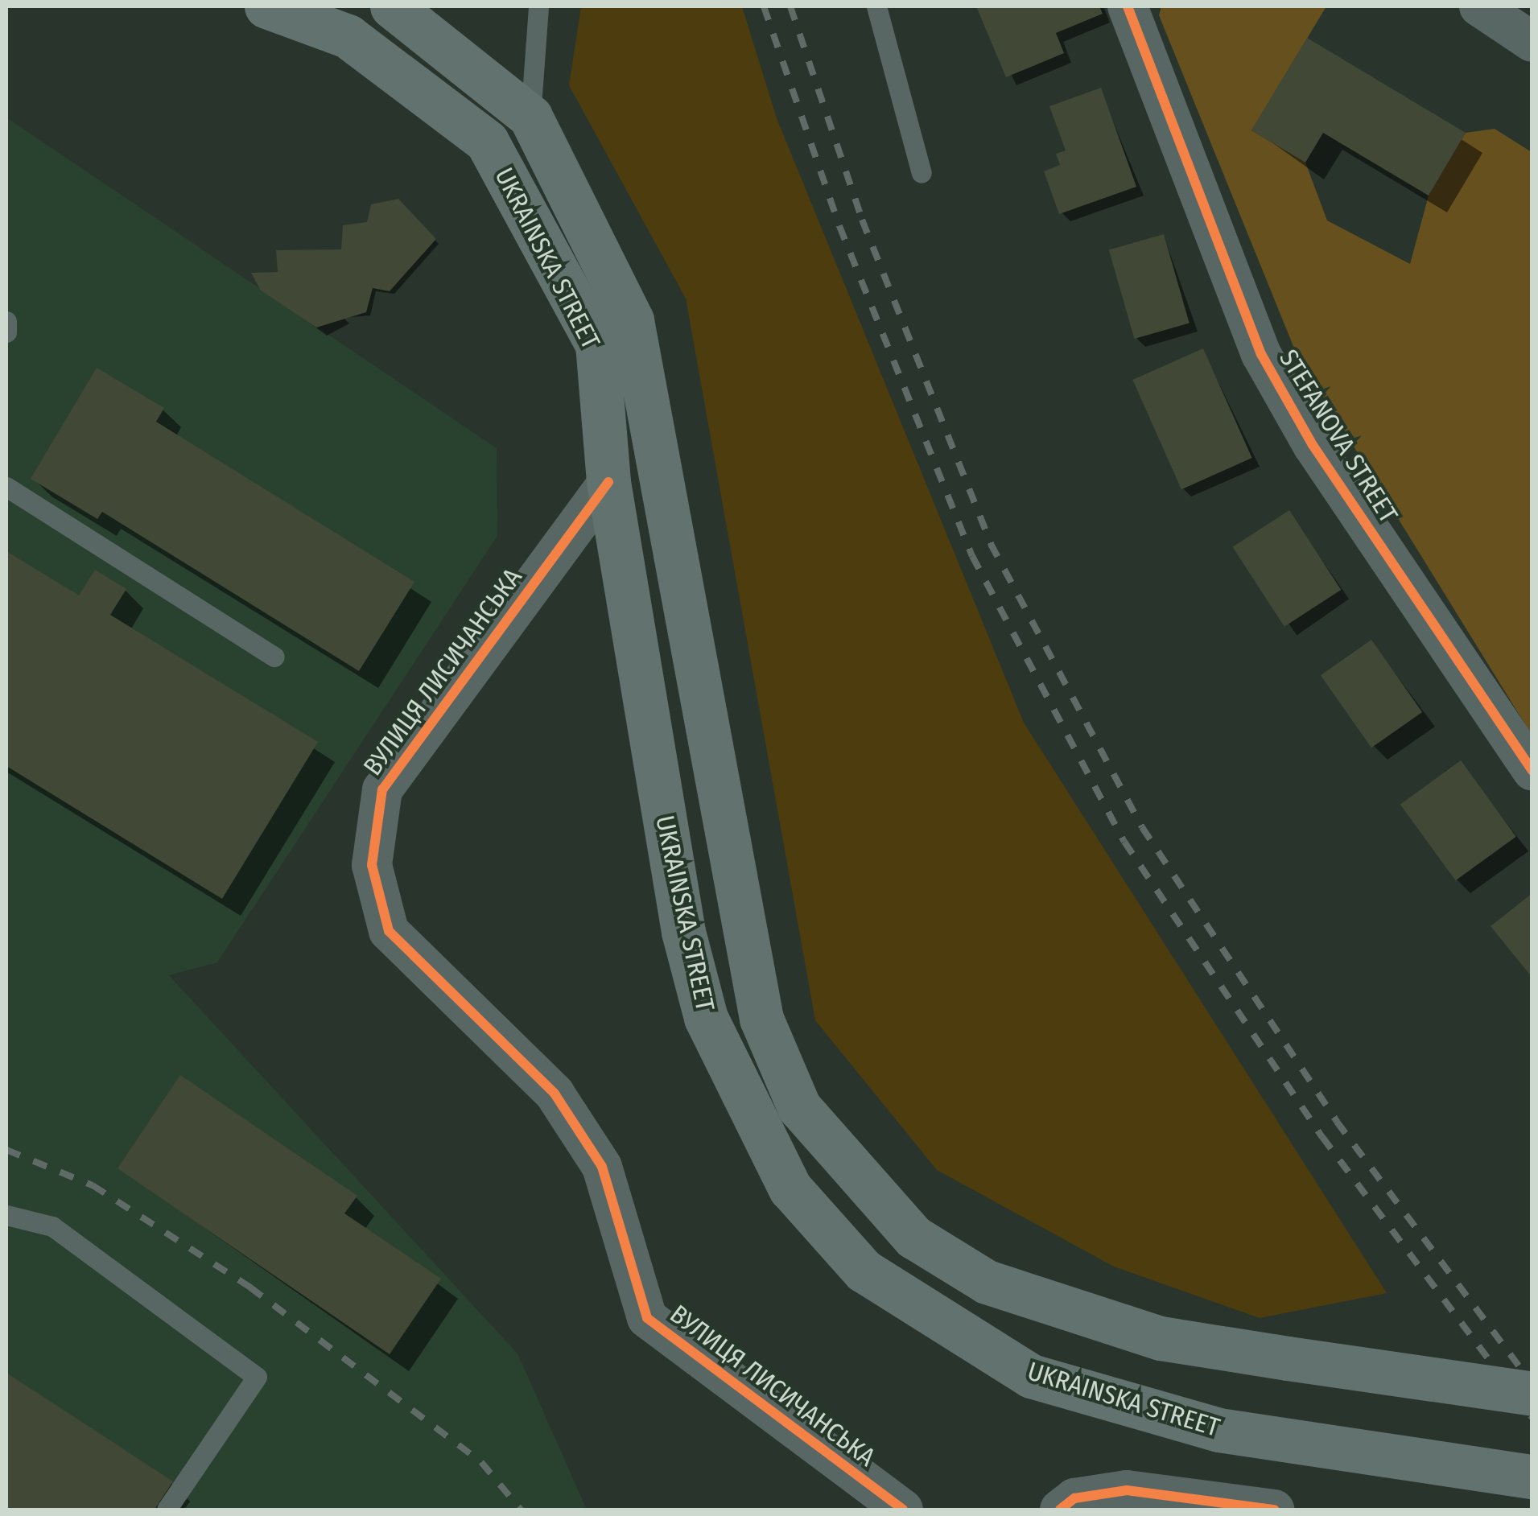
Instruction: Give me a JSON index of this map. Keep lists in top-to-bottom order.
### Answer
{
  "streets": {
    "main road": ["UKRAINSKA STREET"],
    "street": ["STEFANOVA STREET", "ВУЛИЦЯ ЛИСИЧАНСЬКА"]
  },
  "crossings": [
    ["UKRAINSKA STREET", "ВУЛИЦЯ ЛИСИЧАНСЬКА"]
  ]
}
